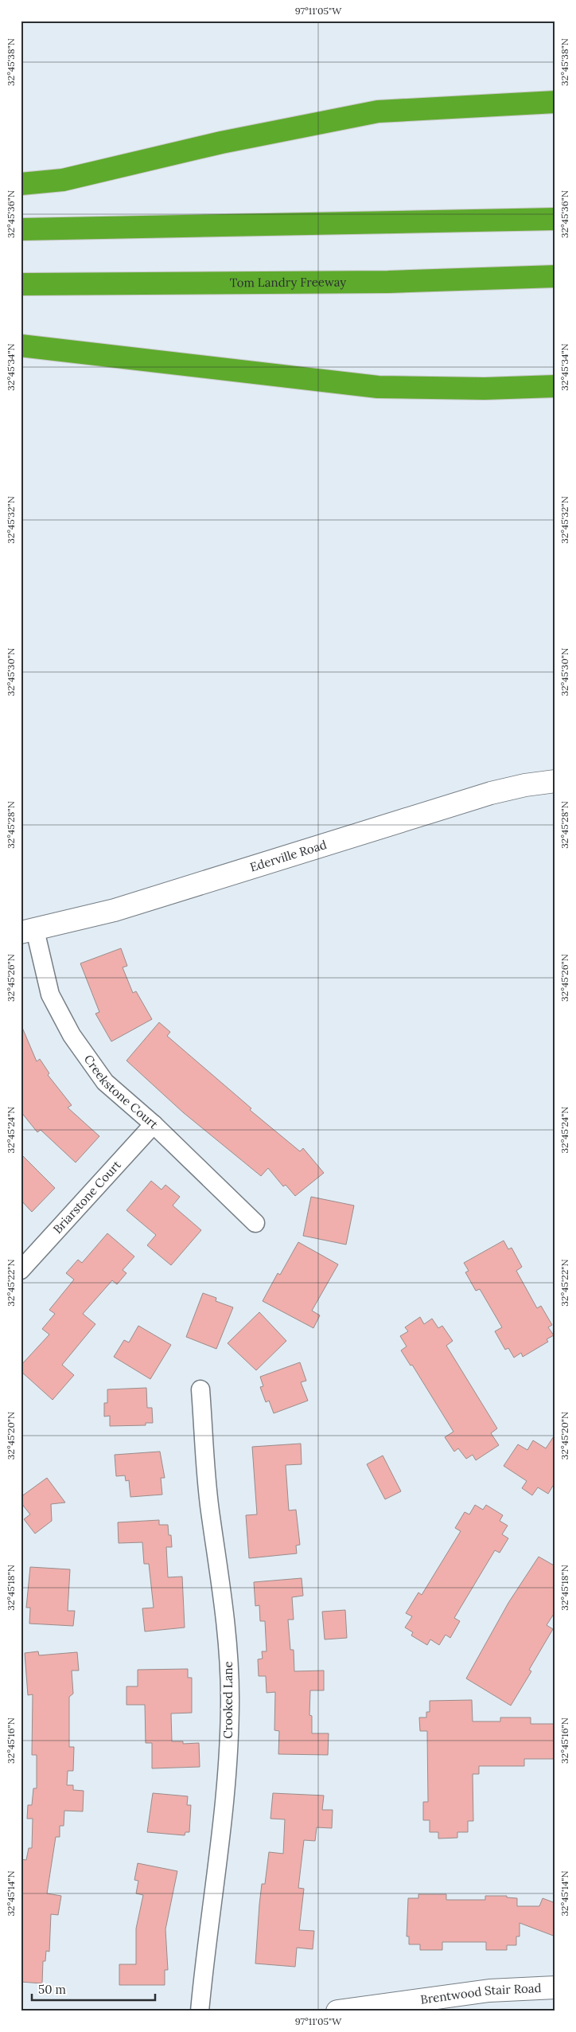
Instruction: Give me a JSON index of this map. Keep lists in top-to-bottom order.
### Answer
{
  "streets": {
    "highway": ["Tom Landry Freeway"],
    "street": [
      "Ederville Road",
      "Creekstone Court",
      "Briarstone Court",
      "Crooked Lane",
      "Brentwood Stair Road"
    ]
  },
  "crossings": [
    ["Ederville Road", "Creekstone Court"],
    ["Creekstone Court", "Briarstone Court"]
  ],
  "scale_bar": "50 m",
  "coordinates": [
    "97°11'05\"W",
    "32°45'38\"N",
    "32°45'36\"N",
    "32°45'34\"N",
    "32°45'32\"N",
    "32°45'30\"N",
    "32°45'28\"N",
    "32°45'26\"N",
    "32°45'24\"N",
    "32°45'22\"N",
    "32°45'20\"N",
    "32°45'18\"N",
    "32°45'16\"N",
    "32°45'14\"N"
  ]
}
